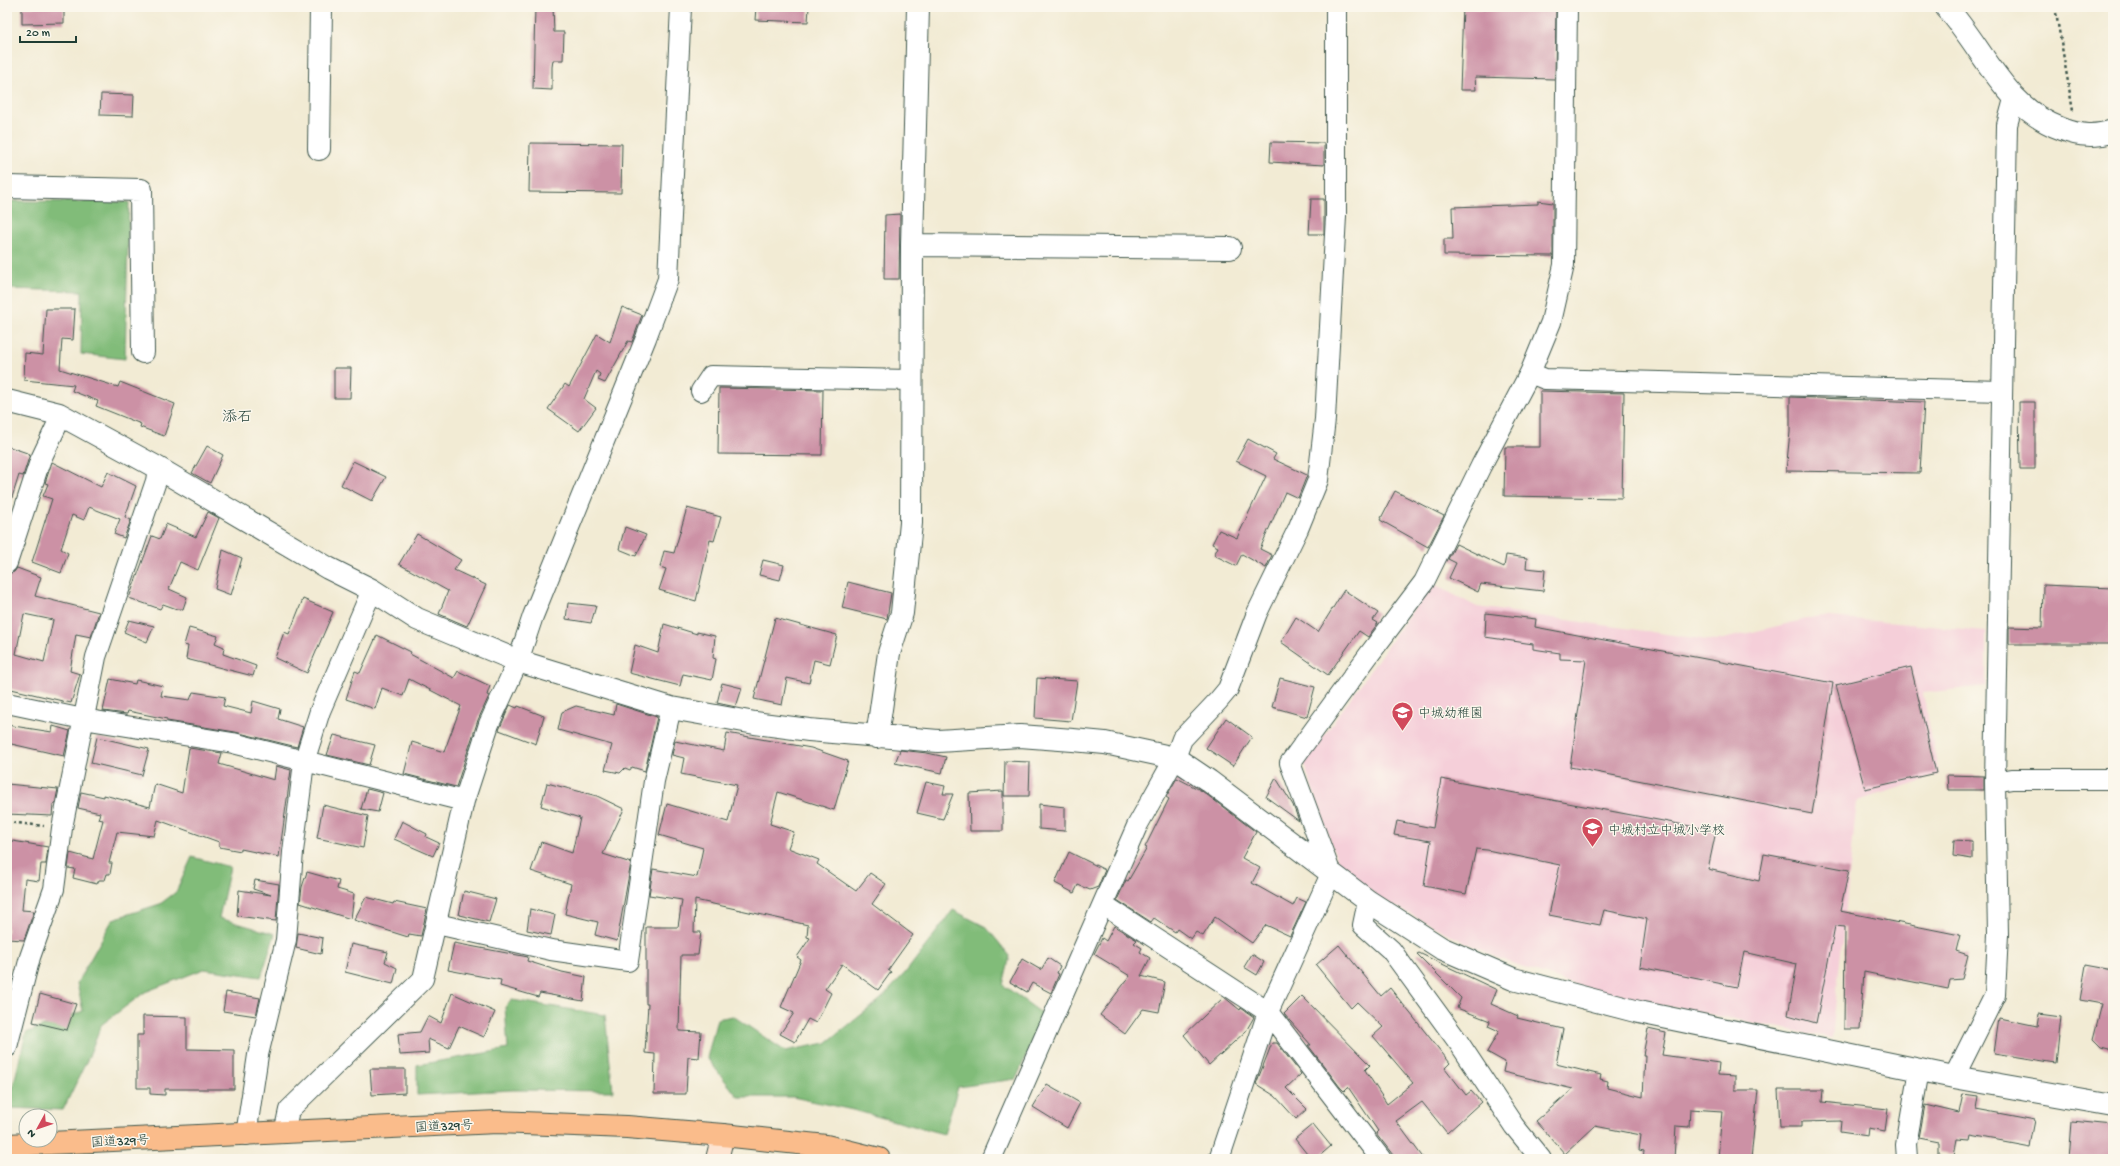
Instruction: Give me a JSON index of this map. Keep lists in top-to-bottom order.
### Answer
{
  "streets": {
    "highway": ["国道329号"]
  },
  "districts": ["添石"],
  "places": {
    "school or university": ["中城幼稚園", "中城村立中城小学校"]
  },
  "scale_bar": "20 m",
  "north": "bottom left"
}
